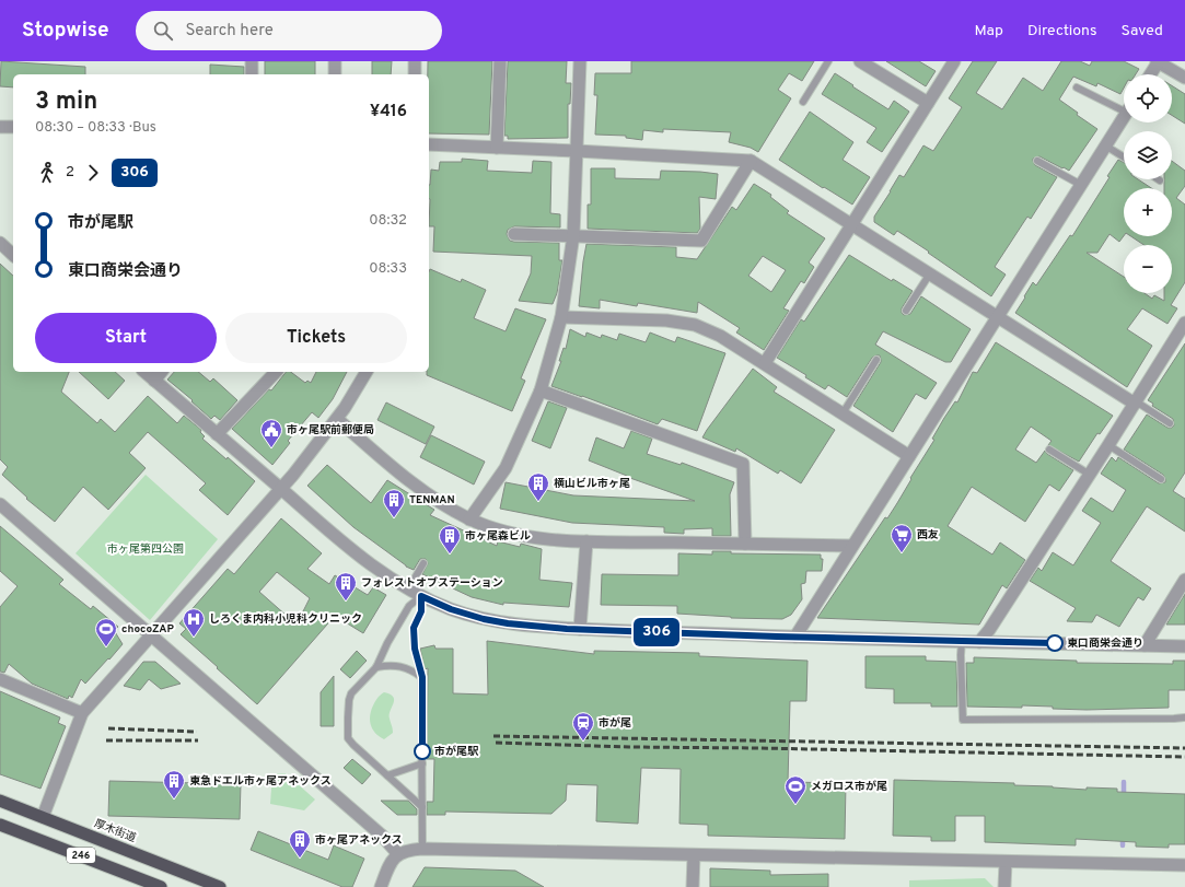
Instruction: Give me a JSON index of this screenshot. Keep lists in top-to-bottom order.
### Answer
{
  "streets": {
    "highway": ["厚木街道", "246"]
  },
  "parks": ["市ヶ尾第四公園"],
  "places": {
    "public building": ["市ヶ尾駅前郵便局"],
    "building": [
      "横山ビル市ヶ尾",
      "TENMAN",
      "市ヶ尾森ビル",
      "フォレストオブステーション",
      "東急ドエル市ヶ尾アネックス",
      "市ヶ尾アネックス"
    ],
    "supermarket": ["西友"],
    "hospital": ["しろくま内科小児科クリニック"],
    "other": ["東口商栄会通り", "市が尾駅"],
    "sports": ["chocoZAP", "メガロス市が尾"],
    "station": ["市が尾"]
  },
  "lines": ["bus line 306"],
  "page": {
    "header": "Stopwise",
    "search": "Search here",
    "nav": ["Map", "Directions", "Saved"],
    "on_map": "306",
    "map_buttons": ["+", "−"],
    "heading": ["3 min", "08:30 – 08:33 · Bus", "¥416"],
    "legs": ["2", "306"],
    "list": [
      {
        "name": "市が尾駅",
        "value": "08:32"
      },
      {
        "name": "東口商栄会通り",
        "value": "08:33"
      }
    ],
    "buttons": ["Start", "Tickets"]
  }
}
